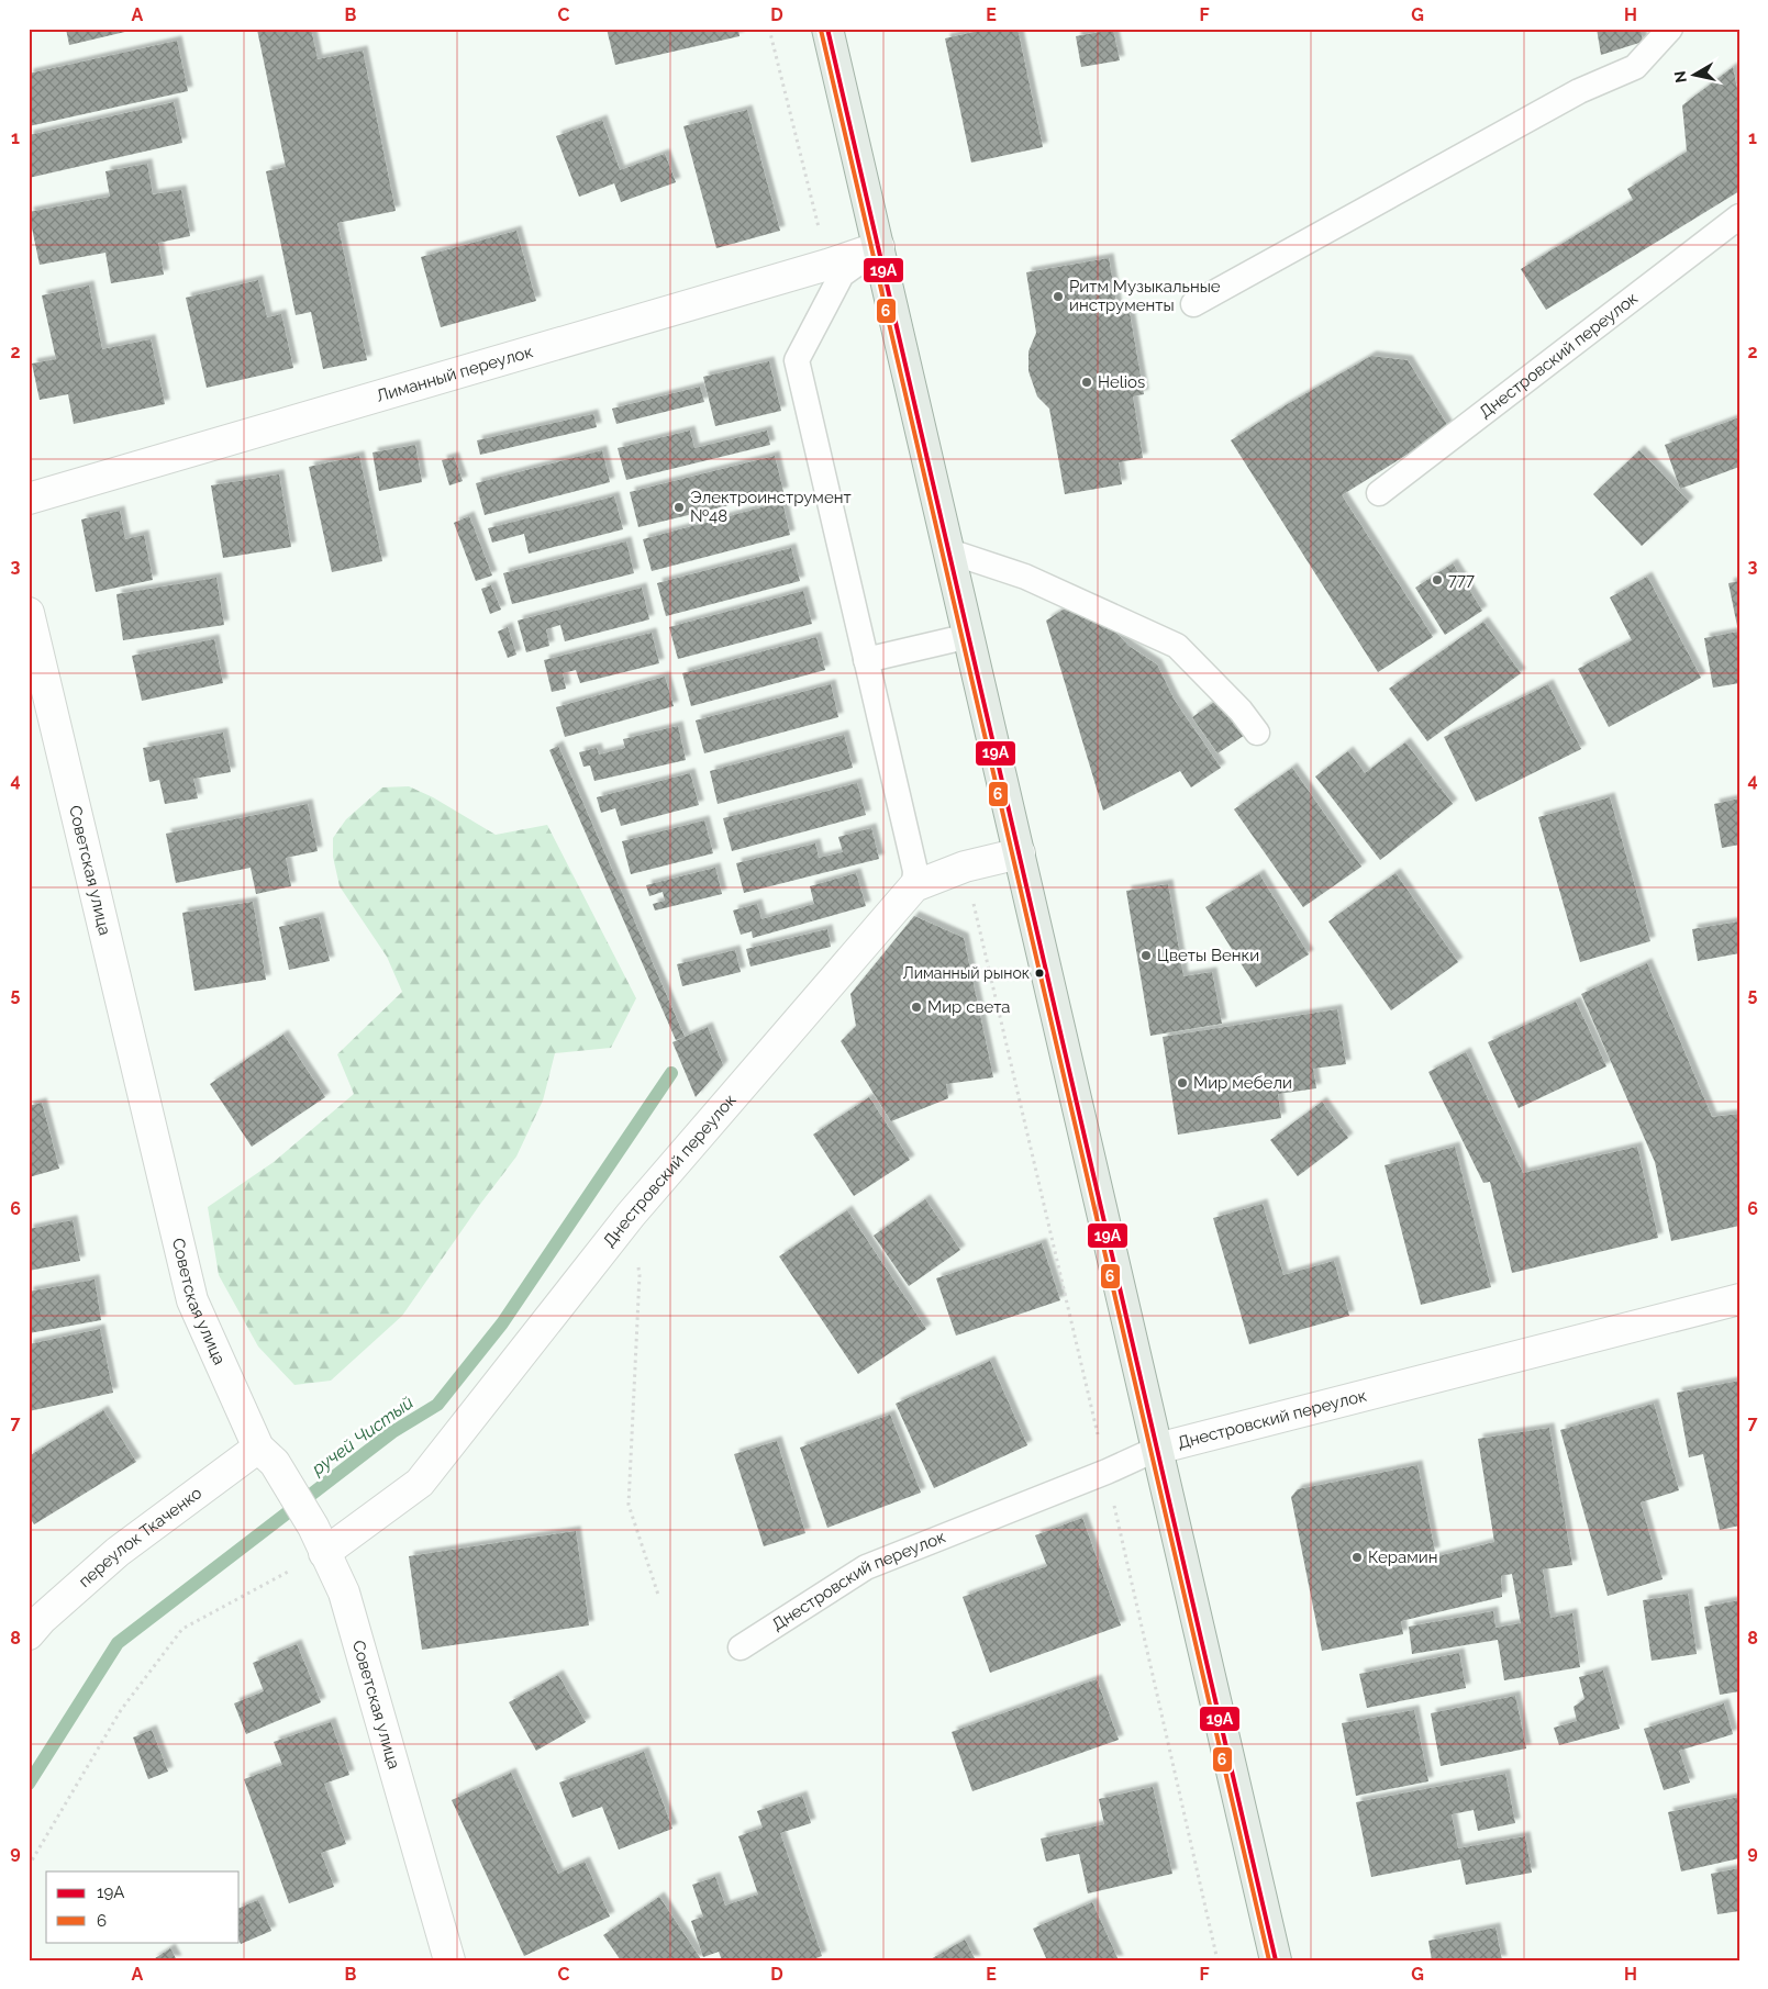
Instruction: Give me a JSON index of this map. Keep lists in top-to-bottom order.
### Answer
{
  "streets": {
    "street": [
      "Днестровский переулок",
      "Лиманный переулок",
      "Советская улица",
      "переулок Ткаченко"
    ]
  },
  "crossings": [
    ["Днестровский переулок", "Советская улица"],
    ["Советская улица", "переулок Ткаченко"]
  ],
  "water": ["ручей Чистый"],
  "places": [
    "Ритм Музыкальные инструменты",
    "Helios",
    "Электроинструмент №48",
    "777",
    "Цветы Венки",
    "Лиманный рынок",
    "Мир света",
    "Мир мебели",
    "Керамин"
  ],
  "lines": ["transit line 19А", "transit line 6"],
  "legend": ["19А", "6"],
  "north": "left",
  "grid": {
    "columns": [
      "A",
      "B",
      "C",
      "D",
      "E",
      "F",
      "G",
      "H"
    ],
    "rows": [
      "1",
      "2",
      "3",
      "4",
      "5",
      "6",
      "7",
      "8",
      "9"
    ]
  }
}
